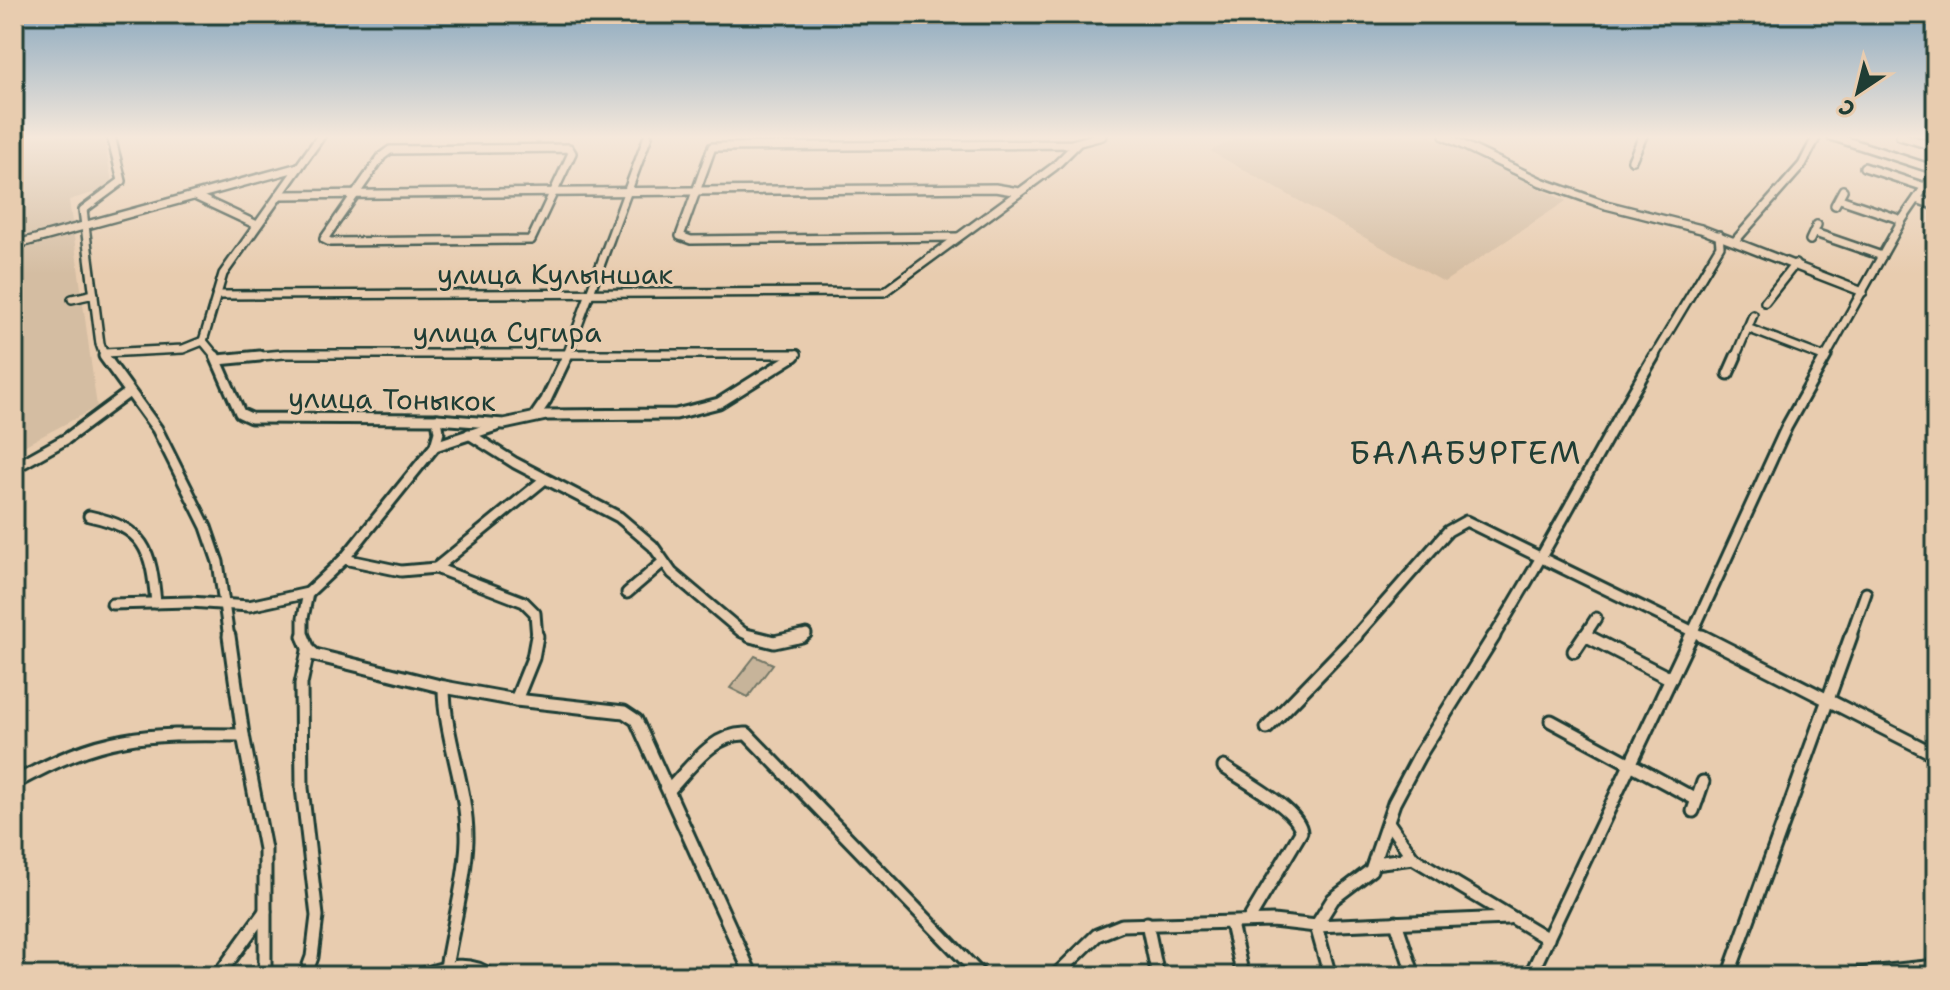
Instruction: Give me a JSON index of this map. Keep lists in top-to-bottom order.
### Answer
{
  "streets": {
    "street": ["улица Кулыншак", "улица Сугира", "улица Тоныкок"]
  },
  "crossings": [
    ["улица Сугира", "улица Тоныкок"]
  ],
  "districts": ["БАЛАБУРГЕМ"],
  "north": "bottom left"
}
